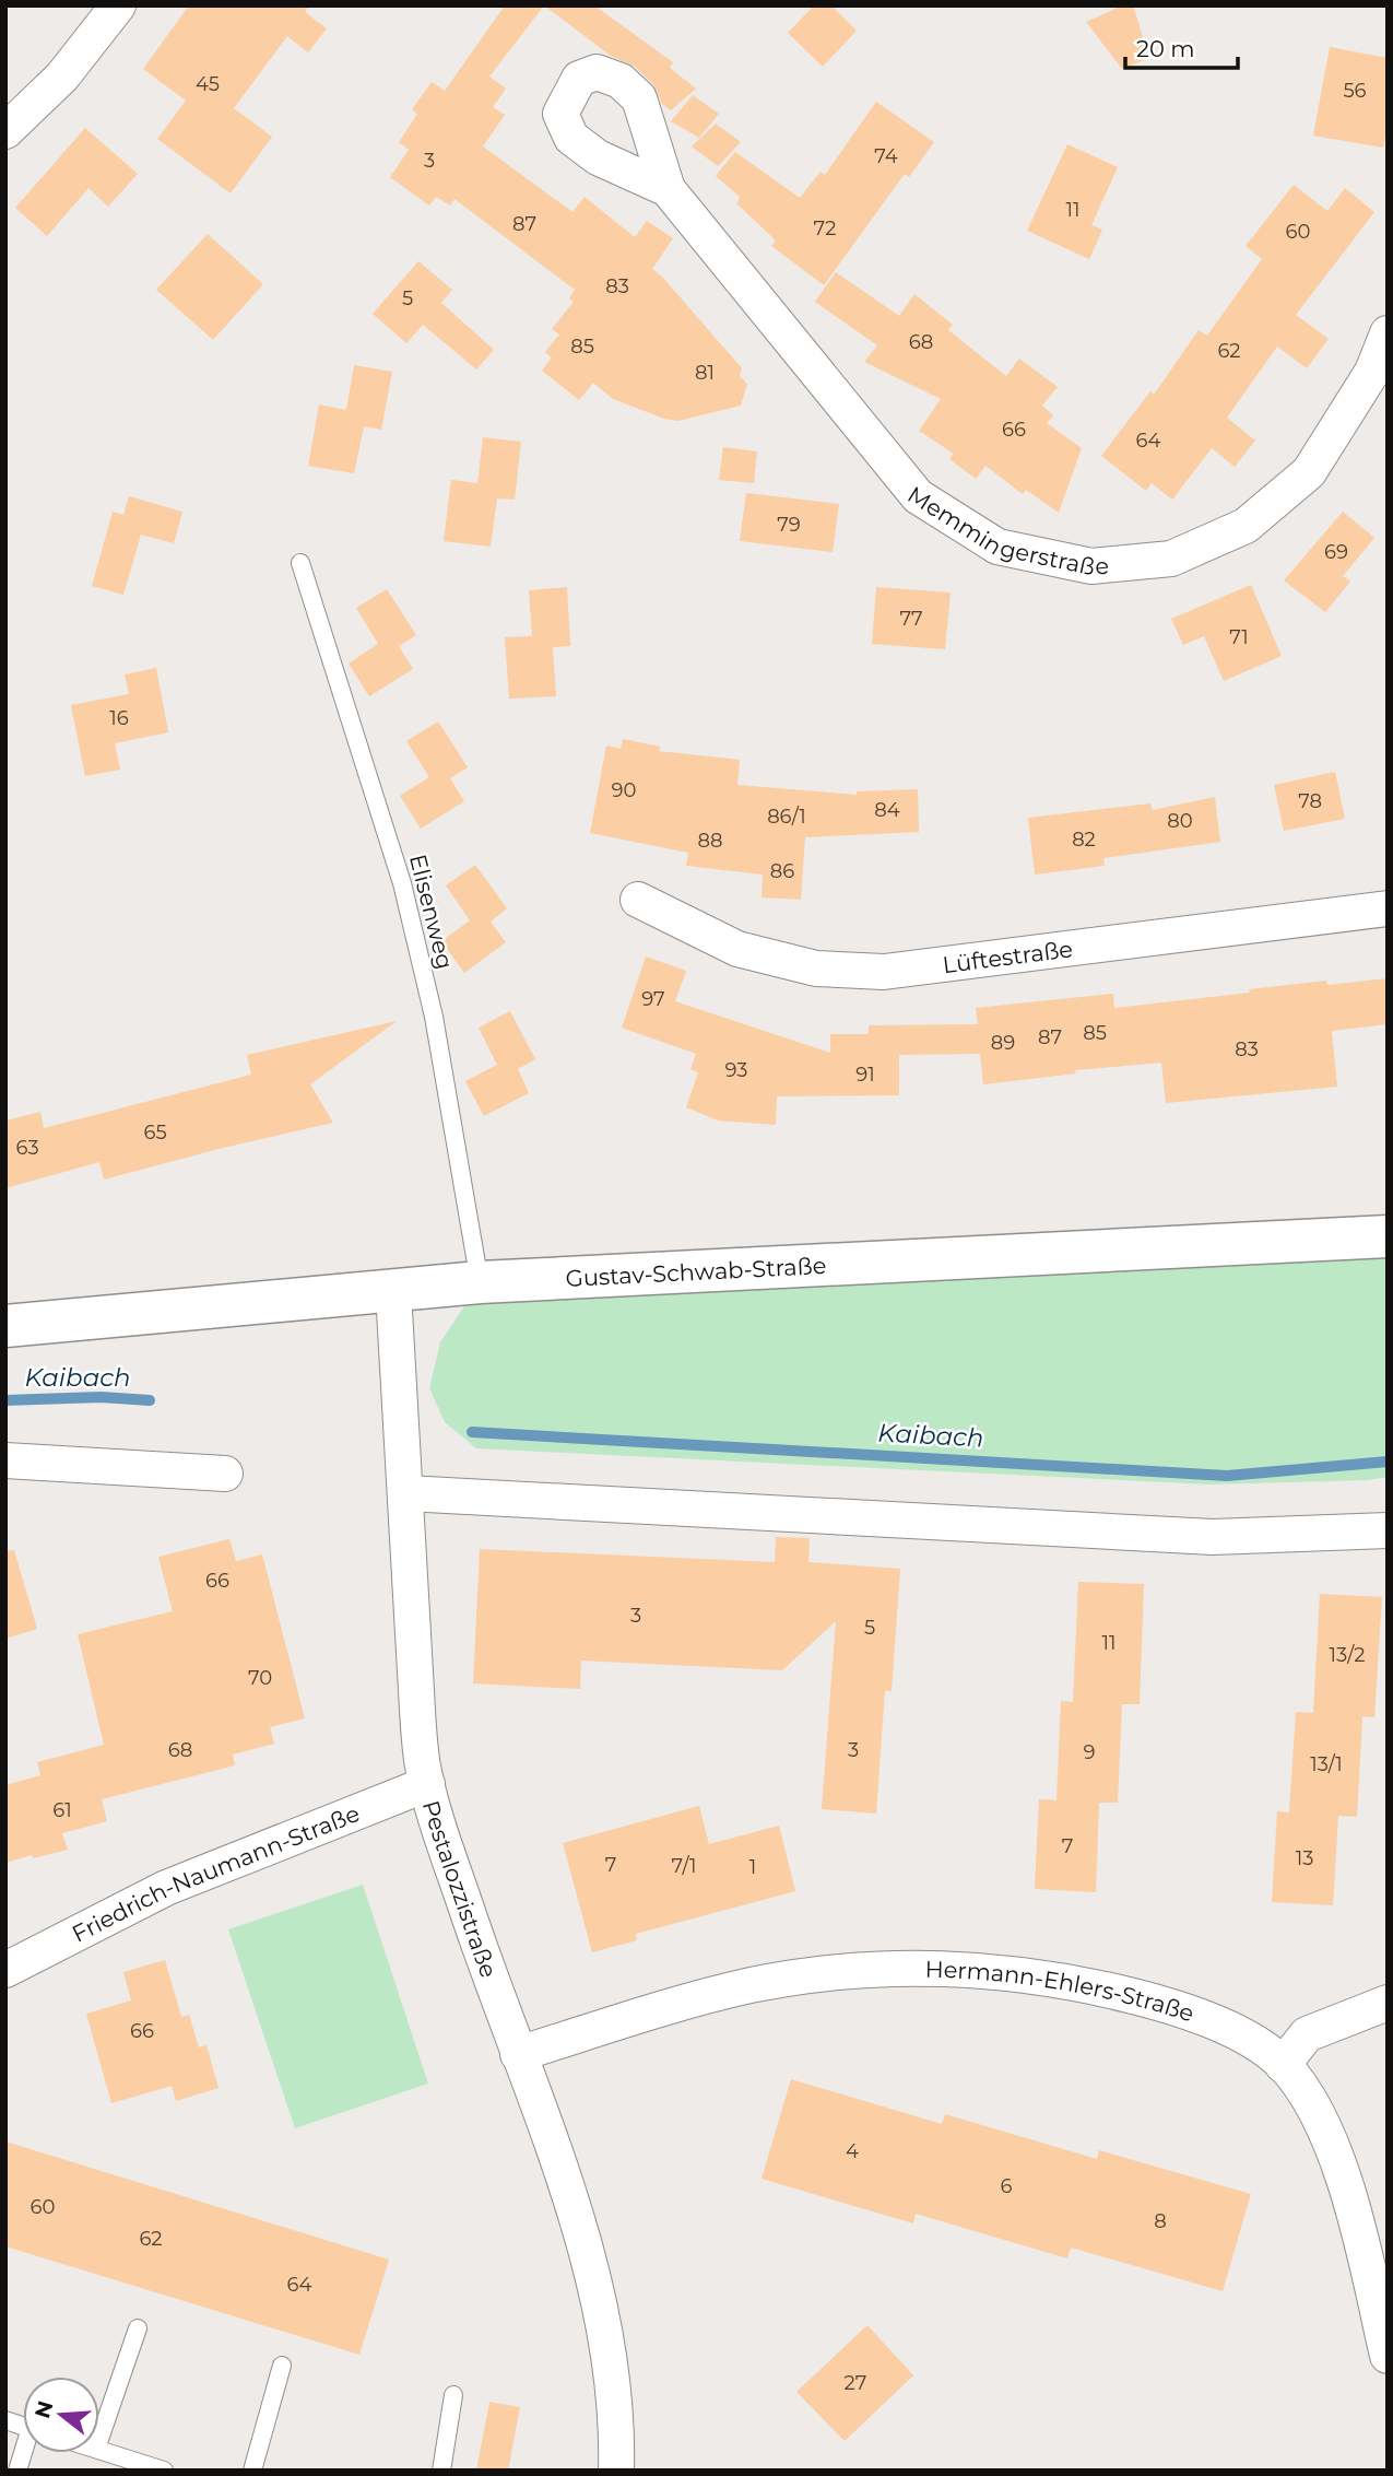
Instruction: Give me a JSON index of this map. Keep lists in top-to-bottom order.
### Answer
{
  "streets": {
    "street": [
      "Memmingerstraße",
      "Lüftestraße",
      "Gustav-Schwab-Straße",
      "Friedrich-Naumann-Straße",
      "Pestalozzistraße",
      "Hermann-Ehlers-Straße"
    ],
    "lane": ["Elisenweg"]
  },
  "crossings": [
    ["Elisenweg", "Gustav-Schwab-Straße"],
    ["Gustav-Schwab-Straße", "Pestalozzistraße"],
    ["Friedrich-Naumann-Straße", "Pestalozzistraße"],
    ["Pestalozzistraße", "Hermann-Ehlers-Straße"]
  ],
  "water": ["Kaibach"],
  "house_numbers": [
    "45",
    "56",
    "74",
    "3",
    "11",
    "87",
    "72",
    "60",
    "83",
    "5",
    "68",
    "85",
    "62",
    "81",
    "66",
    "64",
    "79",
    "69",
    "77",
    "71",
    "16",
    "90",
    "78",
    "84",
    "86/1",
    "80",
    "82",
    "88",
    "86",
    "97",
    "85",
    "87",
    "89",
    "83",
    "93",
    "91",
    "65",
    "63",
    "66",
    "3",
    "5",
    "11",
    "13/2",
    "70",
    "68",
    "3",
    "9",
    "13/1",
    "61",
    "7",
    "13",
    "7",
    "7/1",
    "1",
    "66",
    "4",
    "6",
    "60",
    "8",
    "62",
    "64",
    "27"
  ],
  "scale_bar": "20 m",
  "north": "left"
}
